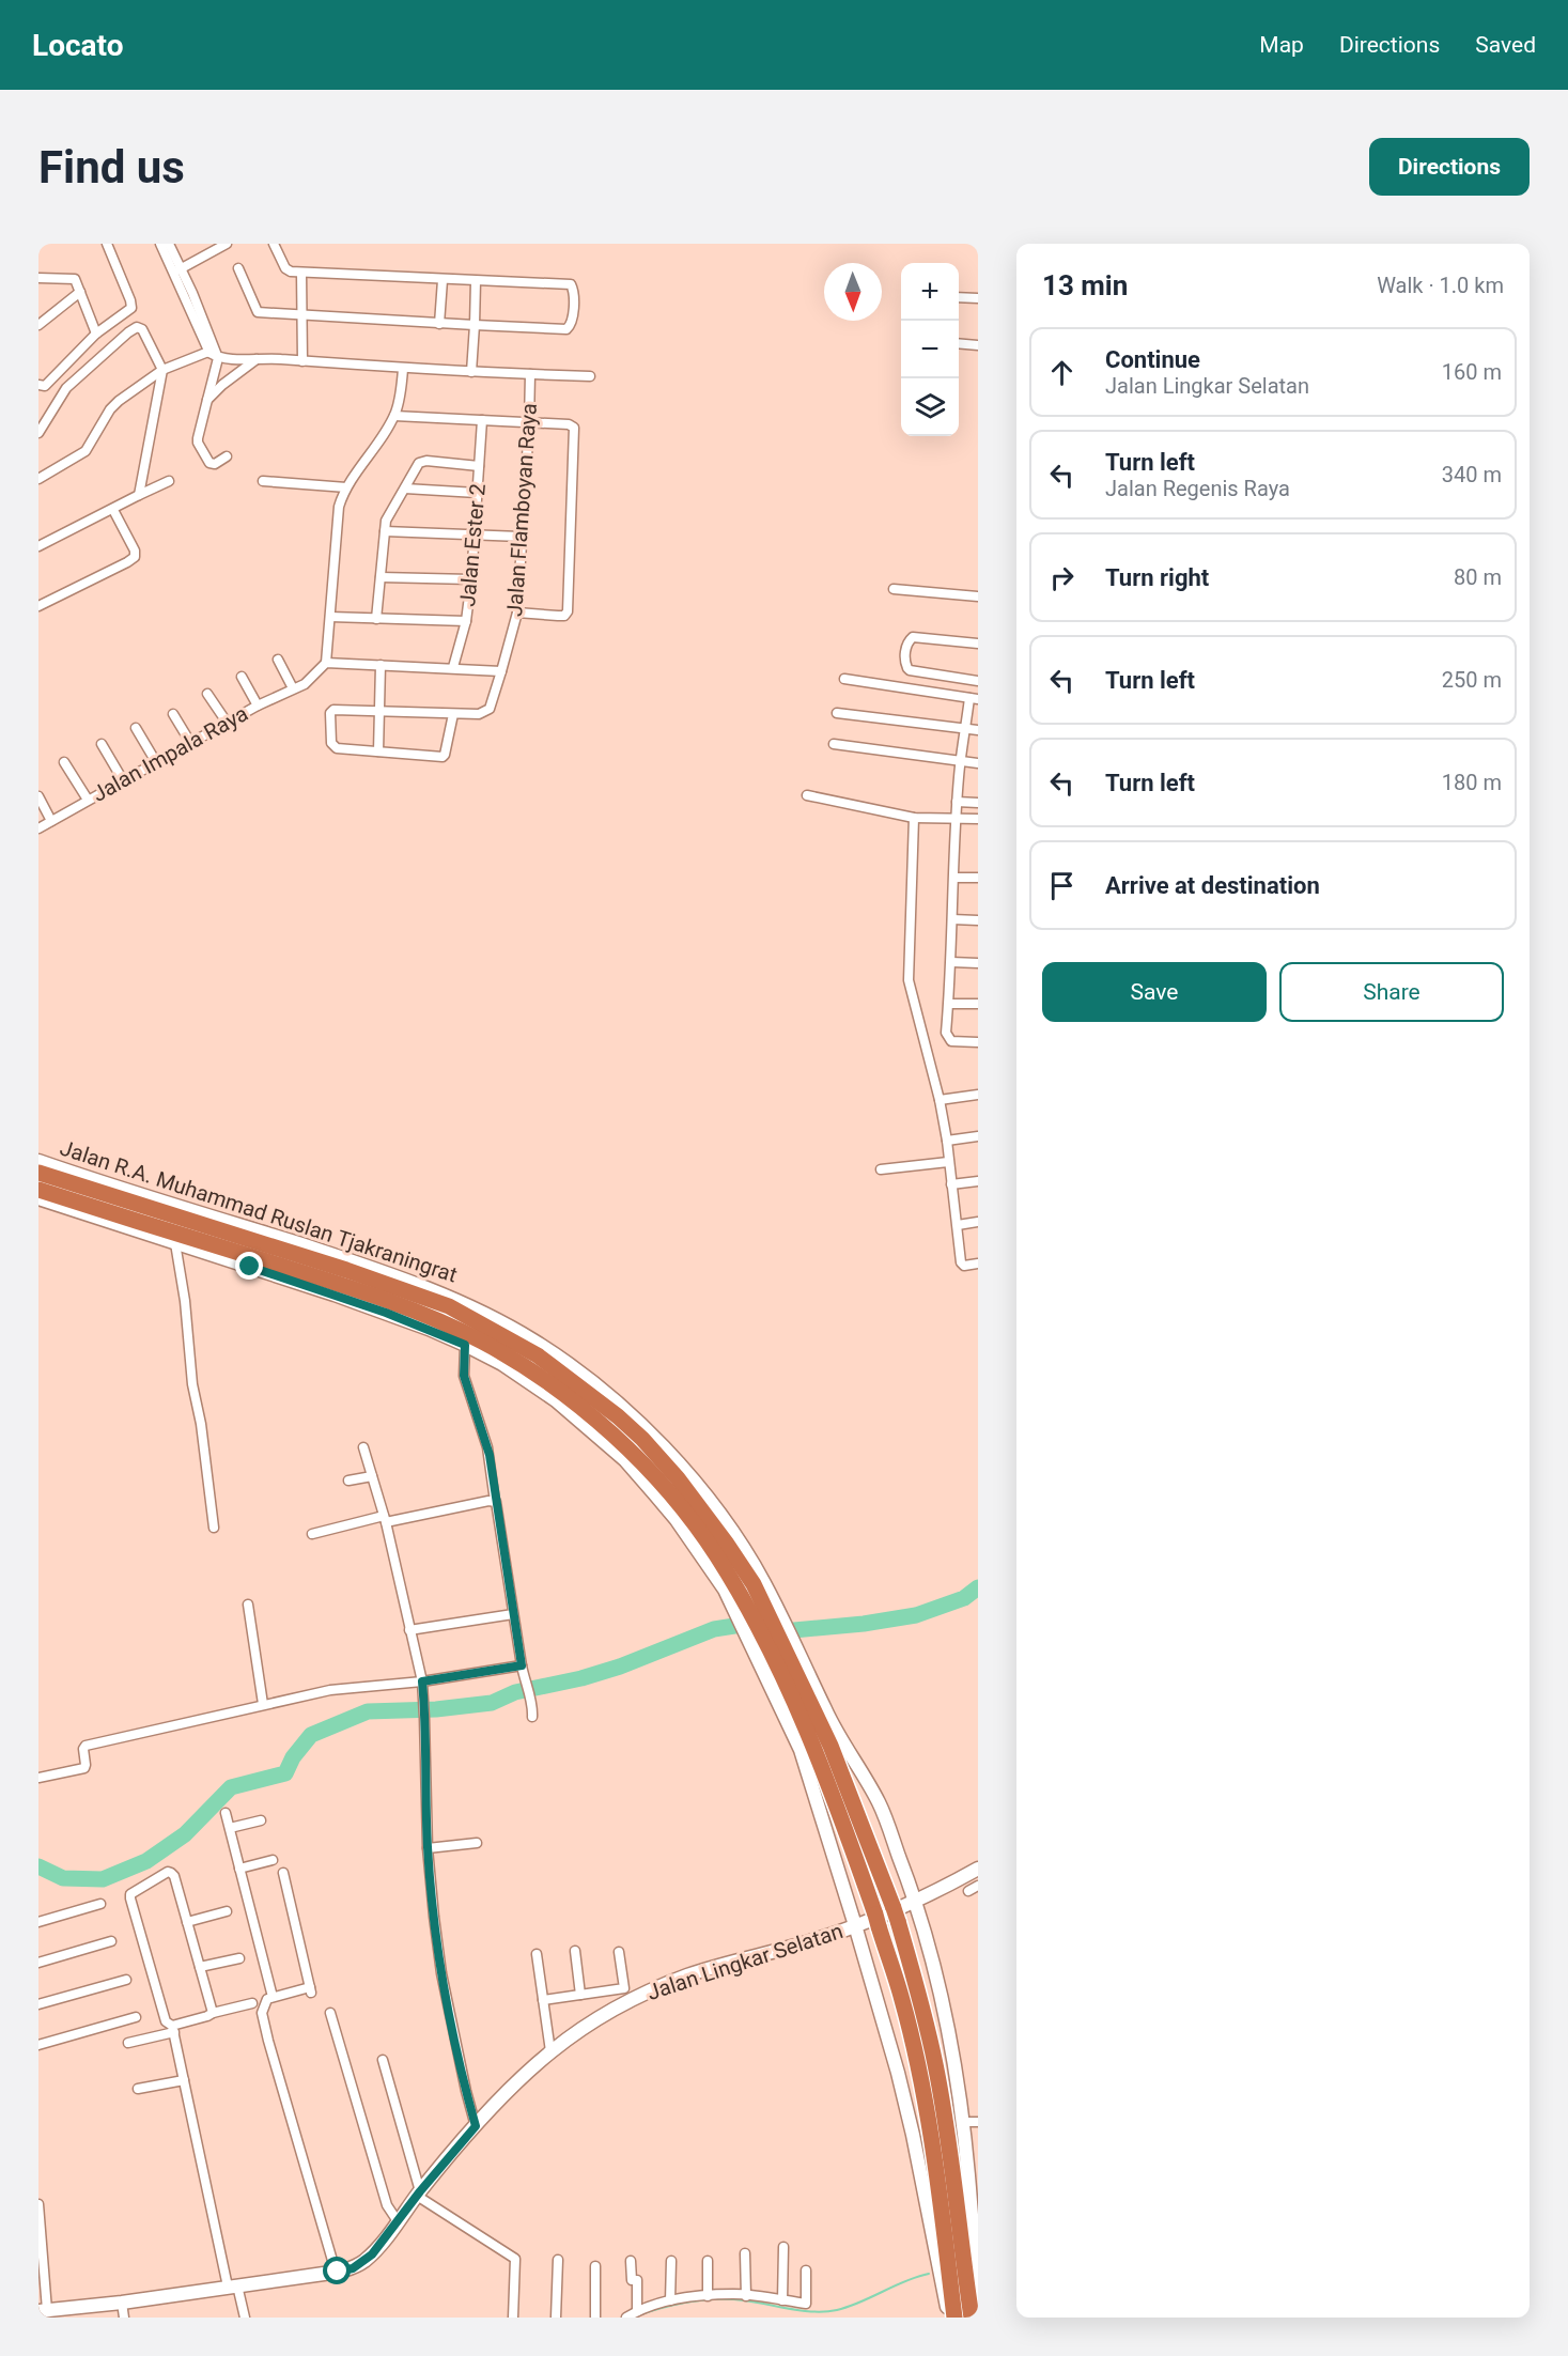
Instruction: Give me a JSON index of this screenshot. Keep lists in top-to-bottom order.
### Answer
{
  "streets": {
    "highway": ["Jalan R.A. Muhammad Ruslan Tjakraningrat"],
    "street": [
      "Jalan Flamboyan Raya",
      "Jalan Ester 2",
      "Jalan Impala Raya",
      "Jalan Lingkar Selatan"
    ]
  },
  "crossings": [
    ["Jalan R.A. Muhammad Ruslan Tjakraningrat", "Jalan Lingkar Selatan"]
  ],
  "north": "bottom",
  "page": {
    "header": "Locato",
    "nav": ["Map", "Directions", "Saved"],
    "buttons": [
      "Directions",
      ["Save", "Share"]
    ],
    "title": "Find us",
    "heading": ["13 min", "Walk · 1.0 km"],
    "map_buttons": ["+", "−"],
    "list": [
      ["Continue", "Jalan Lingkar Selatan", "160 m"],
      ["Turn left", "Jalan Regenis Raya", "340 m"],
      ["Turn right", "80 m"],
      ["Turn left", "250 m"],
      ["Turn left", "180 m"],
      "Arrive at destination"
    ]
  }
}
